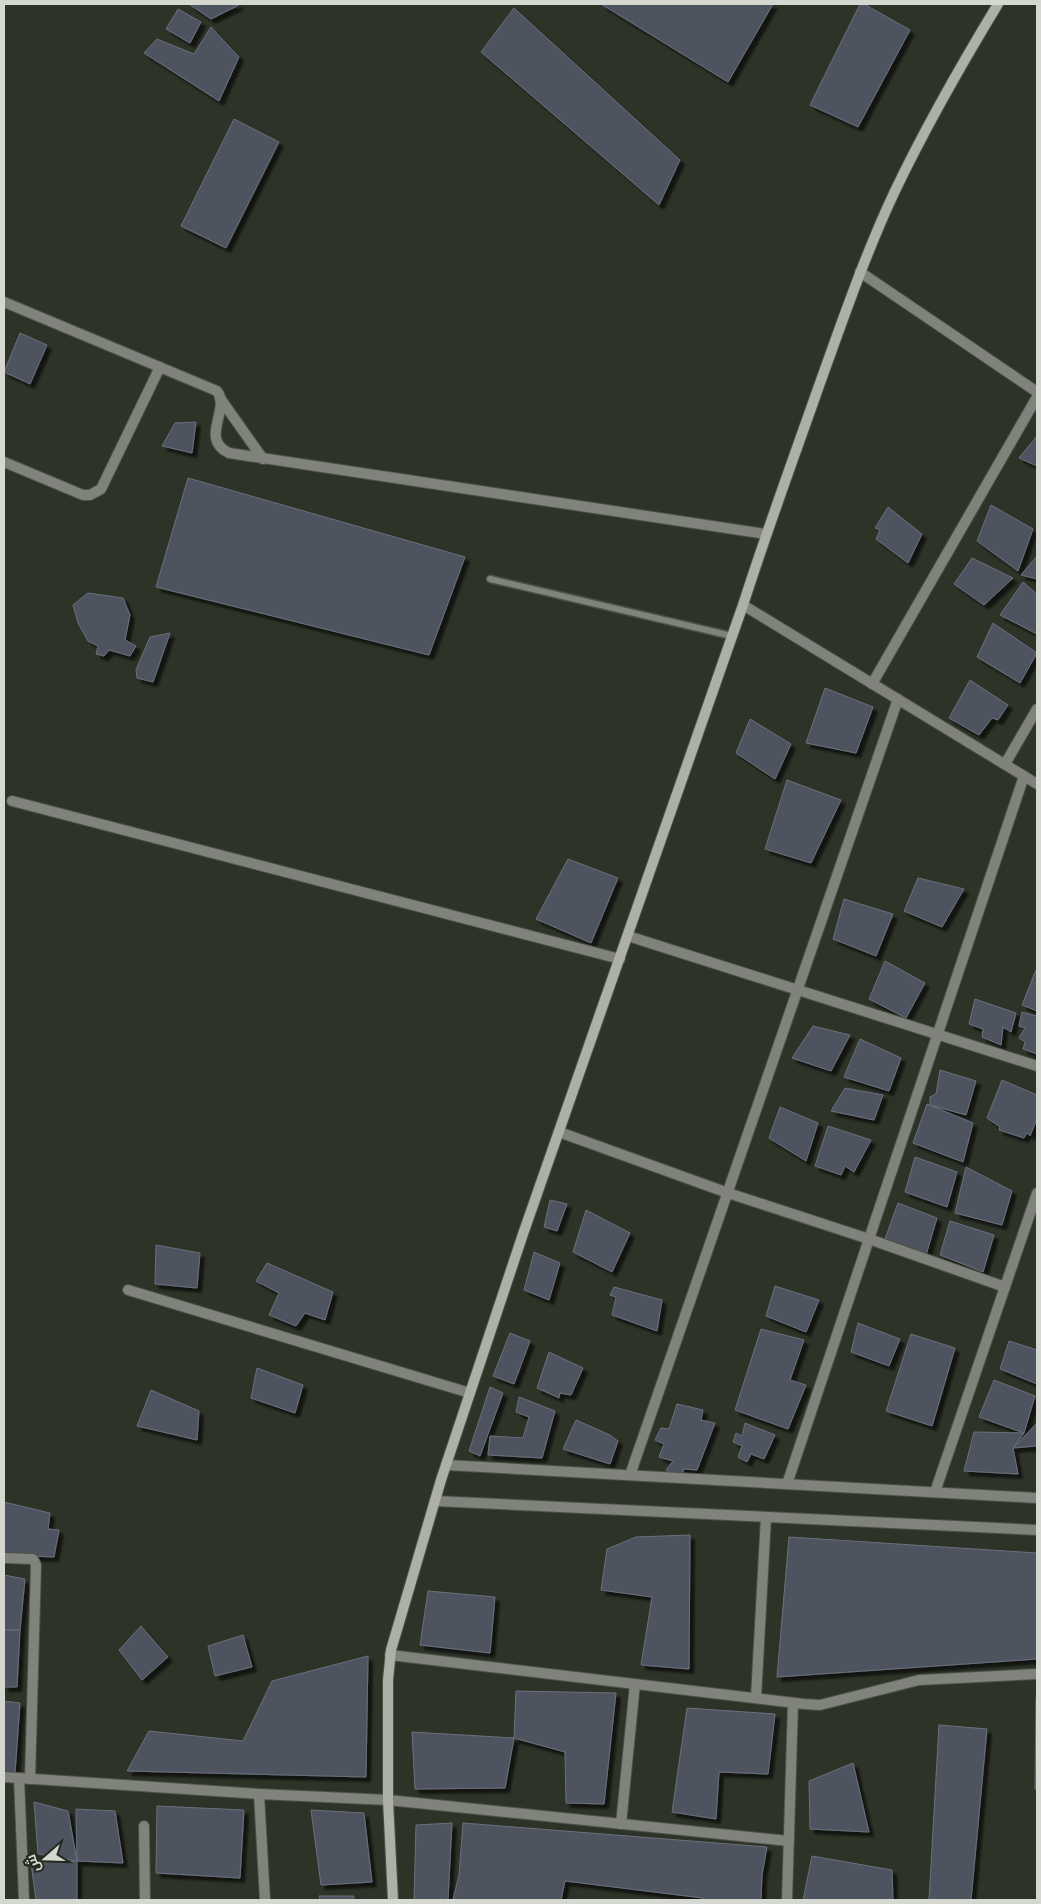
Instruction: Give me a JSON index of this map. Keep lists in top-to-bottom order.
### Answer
{
  "north": "left"
}
